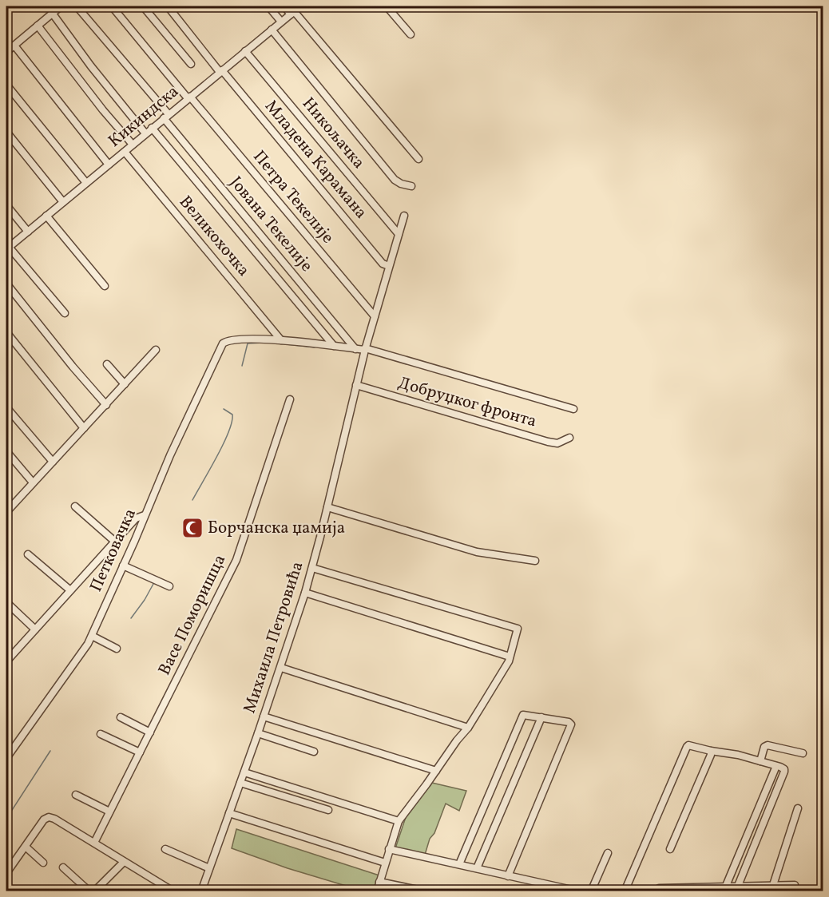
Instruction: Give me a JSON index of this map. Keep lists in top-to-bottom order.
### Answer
{
  "streets": {
    "street": [
      "Кикиндска",
      "Никољачка",
      "Младена Карамана",
      "Петра Текелије",
      "Јована Текелије",
      "Великохочка",
      "Добруџког фронта",
      "Петковачка",
      "Васе Поморишца",
      "Михаила Петровића"
    ]
  },
  "crossings": [
    ["Кикиндска", "Никољачка"],
    ["Кикиндска", "Младена Карамана"],
    ["Кикиндска", "Петра Текелије"],
    ["Кикиндска", "Јована Текелије"],
    ["Кикиндска", "Великохочка"],
    ["Никољачка", "Михаила Петровића"],
    ["Младена Карамана", "Михаила Петровића"],
    ["Петра Текелије", "Михаила Петровића"],
    ["Великохочка", "Петковачка"],
    ["Добруџког фронта", "Михаила Петровића"]
  ],
  "places": {
    "mosque": ["Борчанска џамија"]
  }
}
